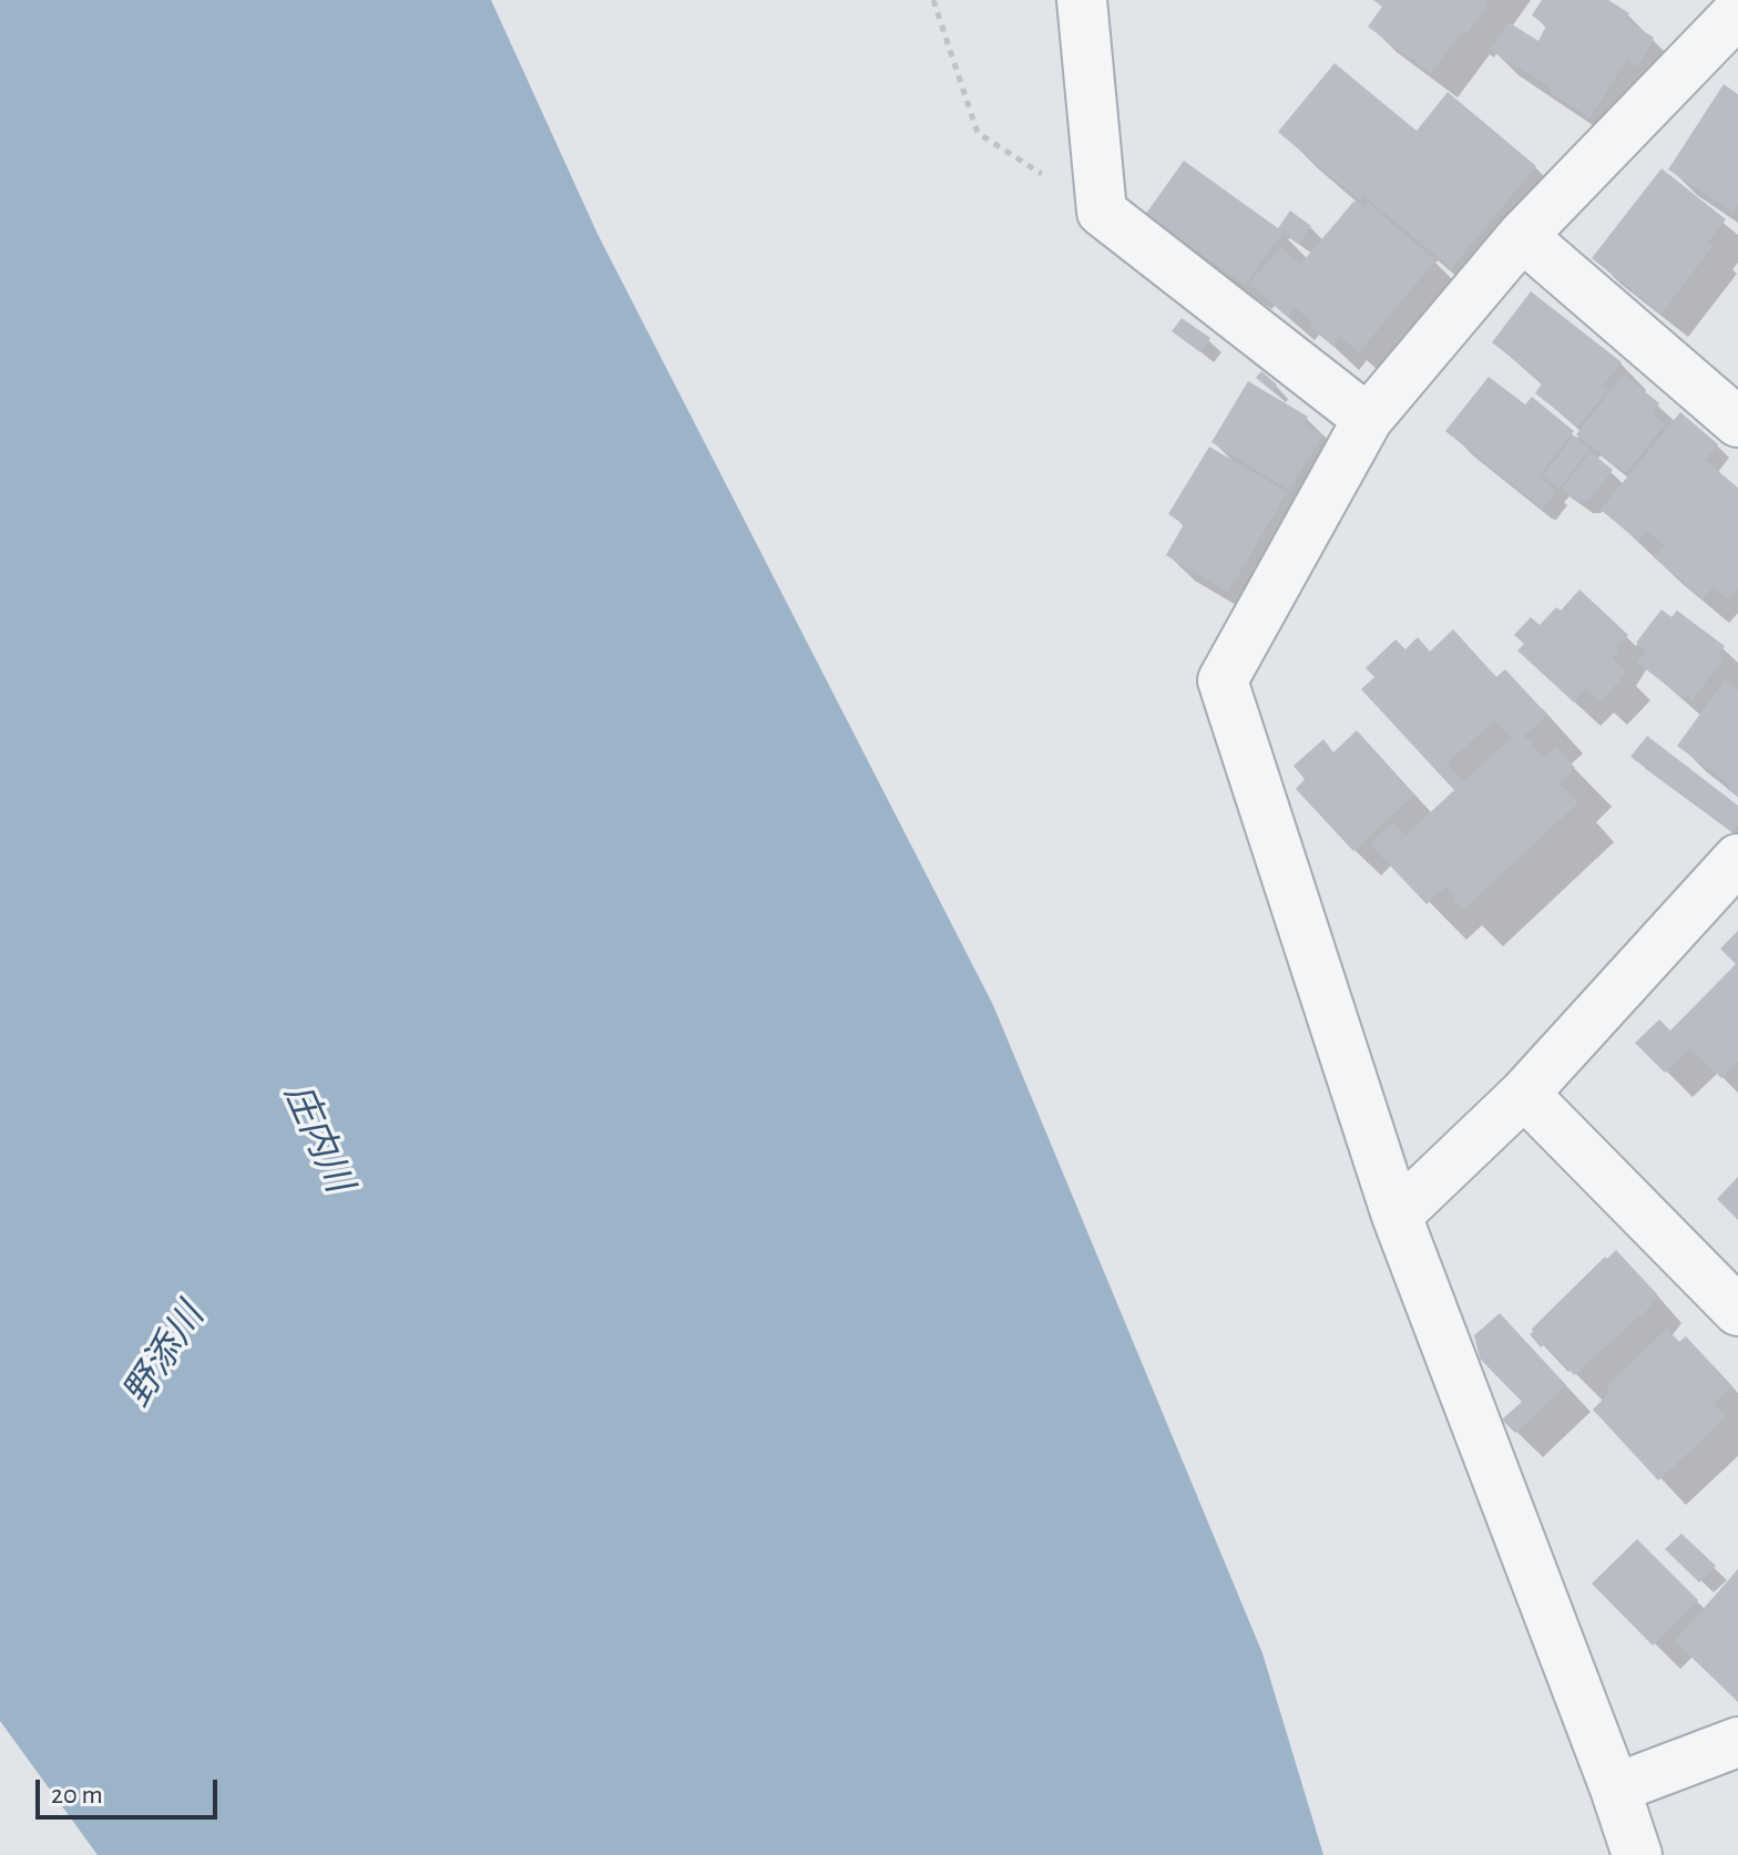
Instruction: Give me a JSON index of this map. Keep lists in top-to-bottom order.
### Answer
{
  "water": ["庄内川", "野添川"],
  "scale_bar": "20 m"
}
